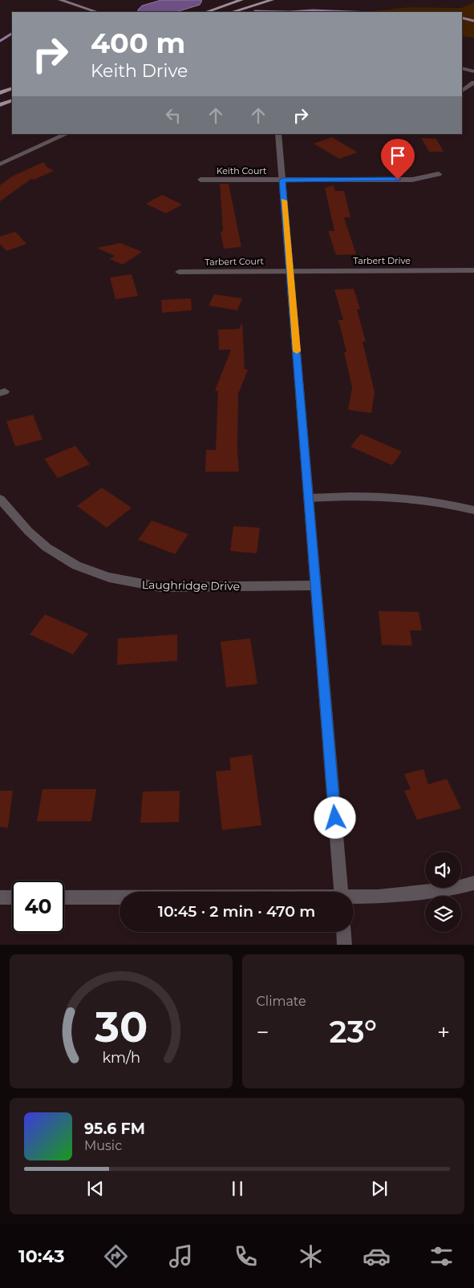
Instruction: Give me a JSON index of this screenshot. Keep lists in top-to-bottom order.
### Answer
{
  "streets": {
    "street": [
      "Keith Court",
      "Tarbert Drive",
      "Tarbert Court",
      "Laughridge Drive"
    ]
  },
  "crossings": [
    ["Tarbert Drive", "Tarbert Court"]
  ],
  "page": {
    "turn": ["400 m", "Keith Drive"],
    "limit": "40",
    "trip": "10:45 · 2 min · 470 m",
    "tile": "Climate",
    "heat": ["−", "23°", "+"],
    "song": ["95.6 FM", "Music"],
    "tabs": "10:43",
    "gauge": ["30", "km/h"]
  }
}
